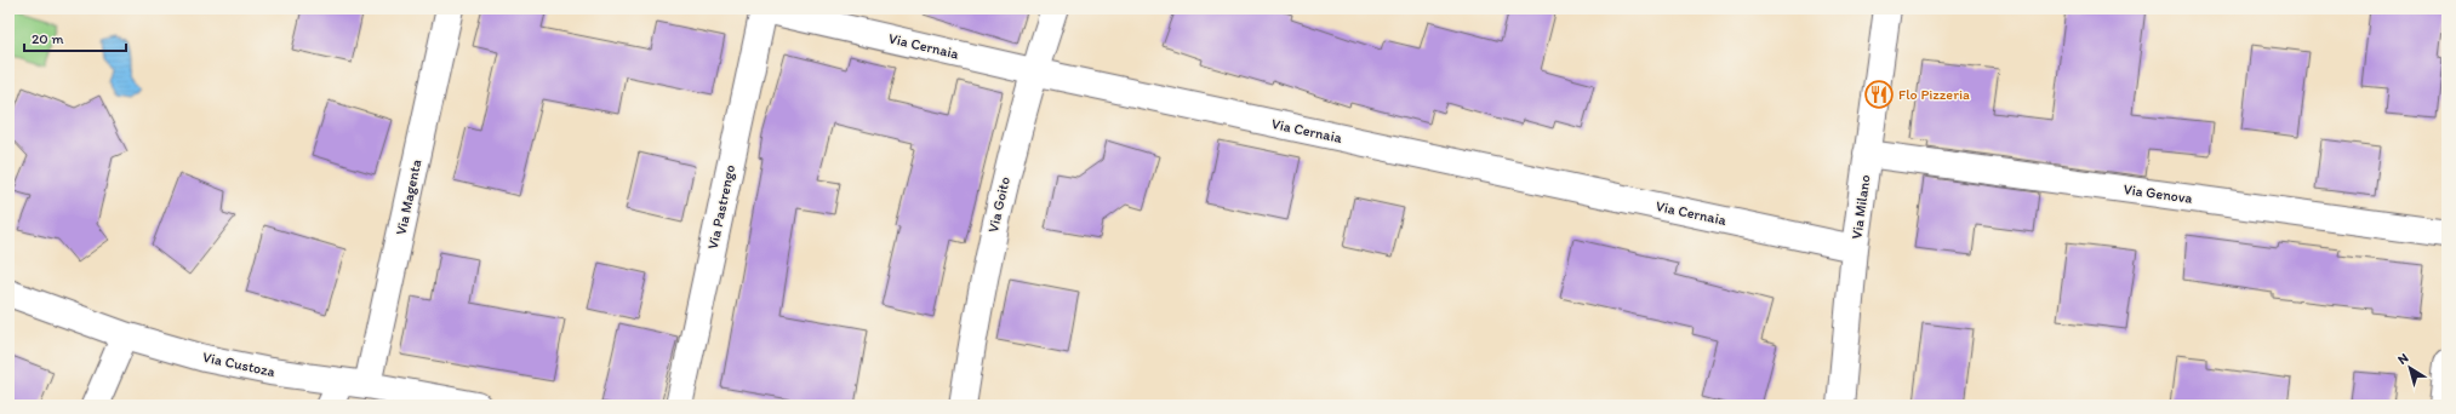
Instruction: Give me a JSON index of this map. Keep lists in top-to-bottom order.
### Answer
{
  "streets": {
    "street": [
      "Via Cernaia",
      "Via Genova",
      "Via Magenta",
      "Via Goito",
      "Via Pastrengo",
      "Via Milano",
      "Via Custoza"
    ]
  },
  "crossings": [
    ["Via Cernaia", "Via Goito"],
    ["Via Cernaia", "Via Pastrengo"],
    ["Via Cernaia", "Via Milano"],
    ["Via Genova", "Via Milano"],
    ["Via Magenta", "Via Custoza"]
  ],
  "places": {
    "restaurant": ["Flo Pizzeria"]
  },
  "scale_bar": "20 m",
  "north": "top left"
}
